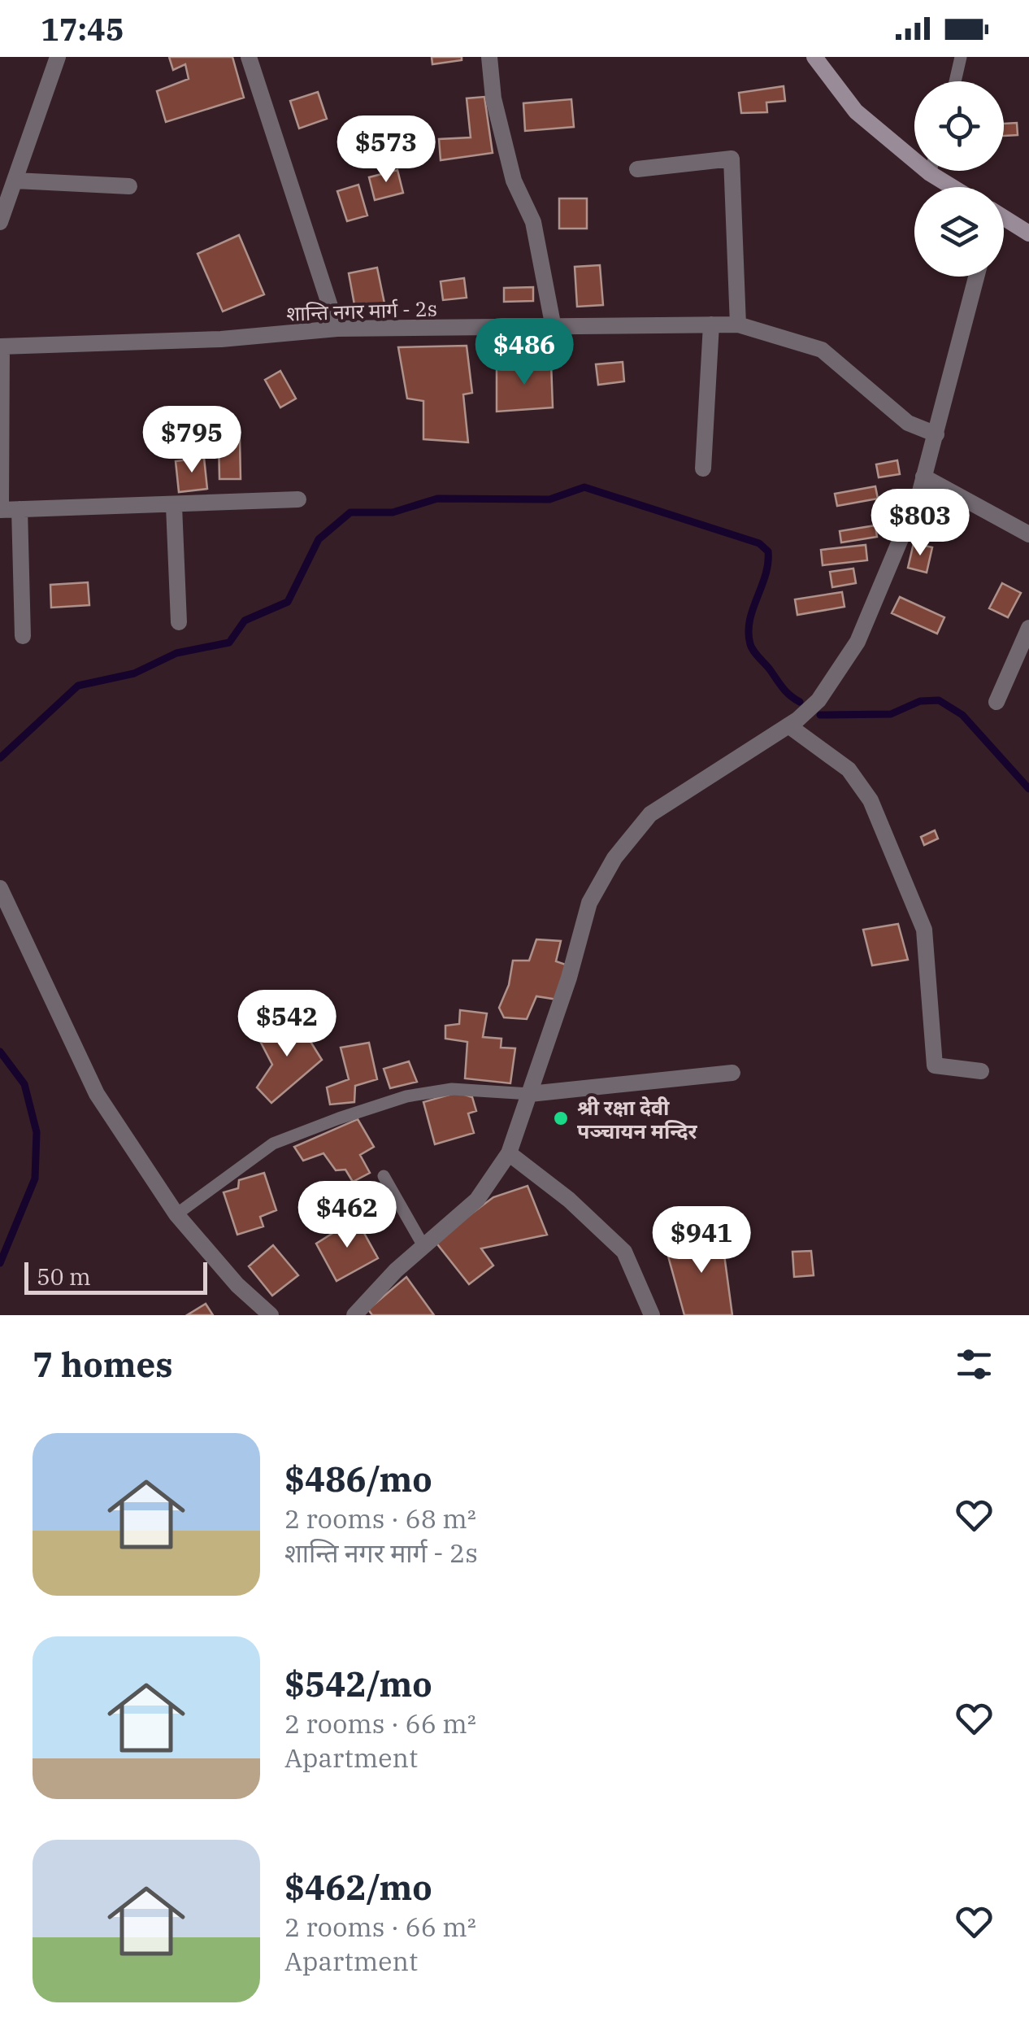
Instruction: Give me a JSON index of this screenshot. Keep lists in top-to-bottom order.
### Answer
{
  "streets": {
    "street": ["शान्ति नगर मार्ग - 2s"]
  },
  "places": ["श्री रक्षा देवी पञ्चायन मन्दिर"],
  "scale_bar": "50 m",
  "page": {
    "status": "17:45",
    "price": [
      "$573",
      "$486",
      "$795",
      "$803",
      "$542",
      "$462",
      "$941"
    ],
    "scale": "50 m",
    "heading": "7 homes",
    "list": [
      {
        "name": "$486/mo",
        "note": "2 rooms · 68 m² · शान्ति नगर मार्ग - 2s"
      },
      {
        "name": "$542/mo",
        "note": "2 rooms · 66 m² · Apartment"
      },
      {
        "name": "$462/mo",
        "note": "2 rooms · 66 m² · Apartment"
      }
    ]
  }
}
